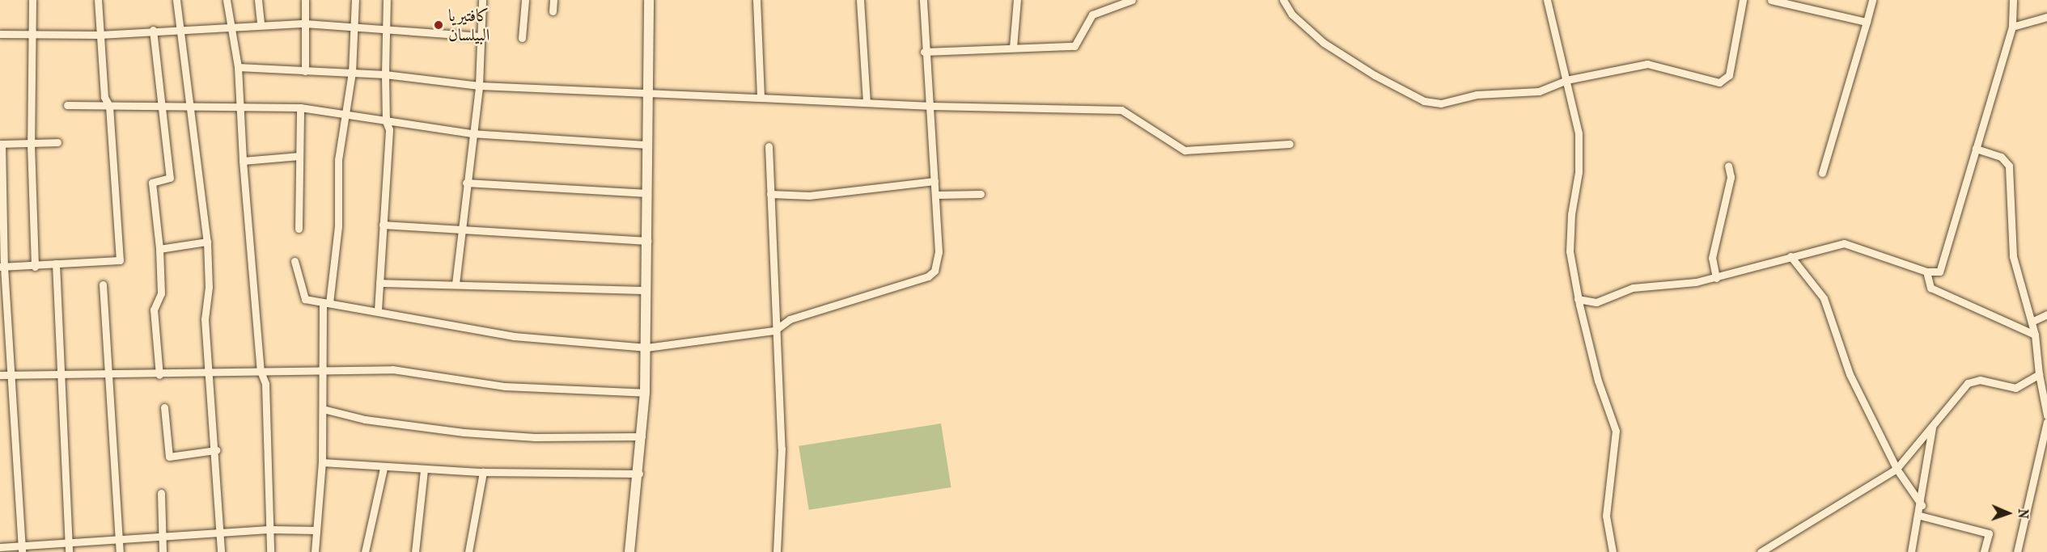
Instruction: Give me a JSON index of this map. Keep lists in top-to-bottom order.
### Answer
{
  "places": ["كافتيريا البيلسان"],
  "north": "right"
}
